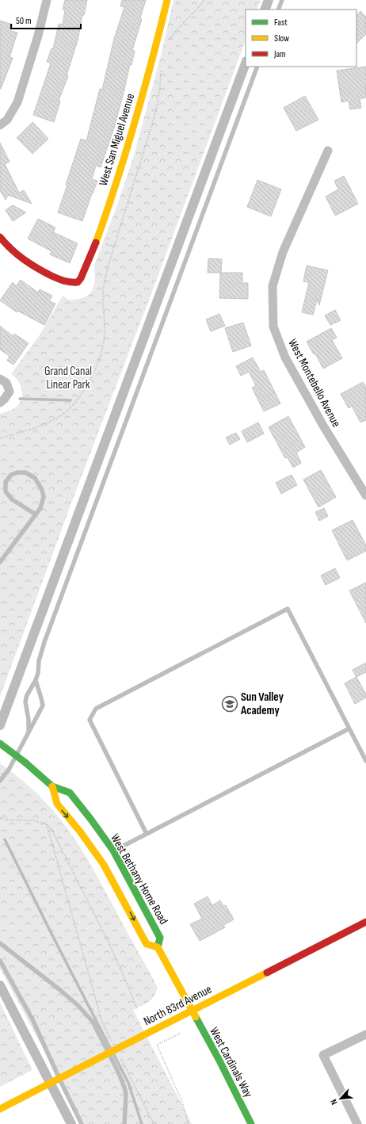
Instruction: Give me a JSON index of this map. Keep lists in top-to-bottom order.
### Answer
{
  "streets": {
    "main road": [
      "West San Miguel Avenue",
      "West Bethany Home Road",
      "North 83rd Avenue",
      "West Cardinals Way"
    ],
    "street": ["West Montebello Avenue"]
  },
  "crossings": [
    ["West Bethany Home Road", "North 83rd Avenue"],
    ["West Bethany Home Road", "West Cardinals Way"],
    ["North 83rd Avenue", "West Cardinals Way"]
  ],
  "parks": ["Grand Canal Linear Park"],
  "places": {
    "school or university": ["Sun Valley Academy"]
  },
  "legend": ["Fast", "Slow", "Jam"],
  "scale_bar": "50 m",
  "north": "bottom left"
}
